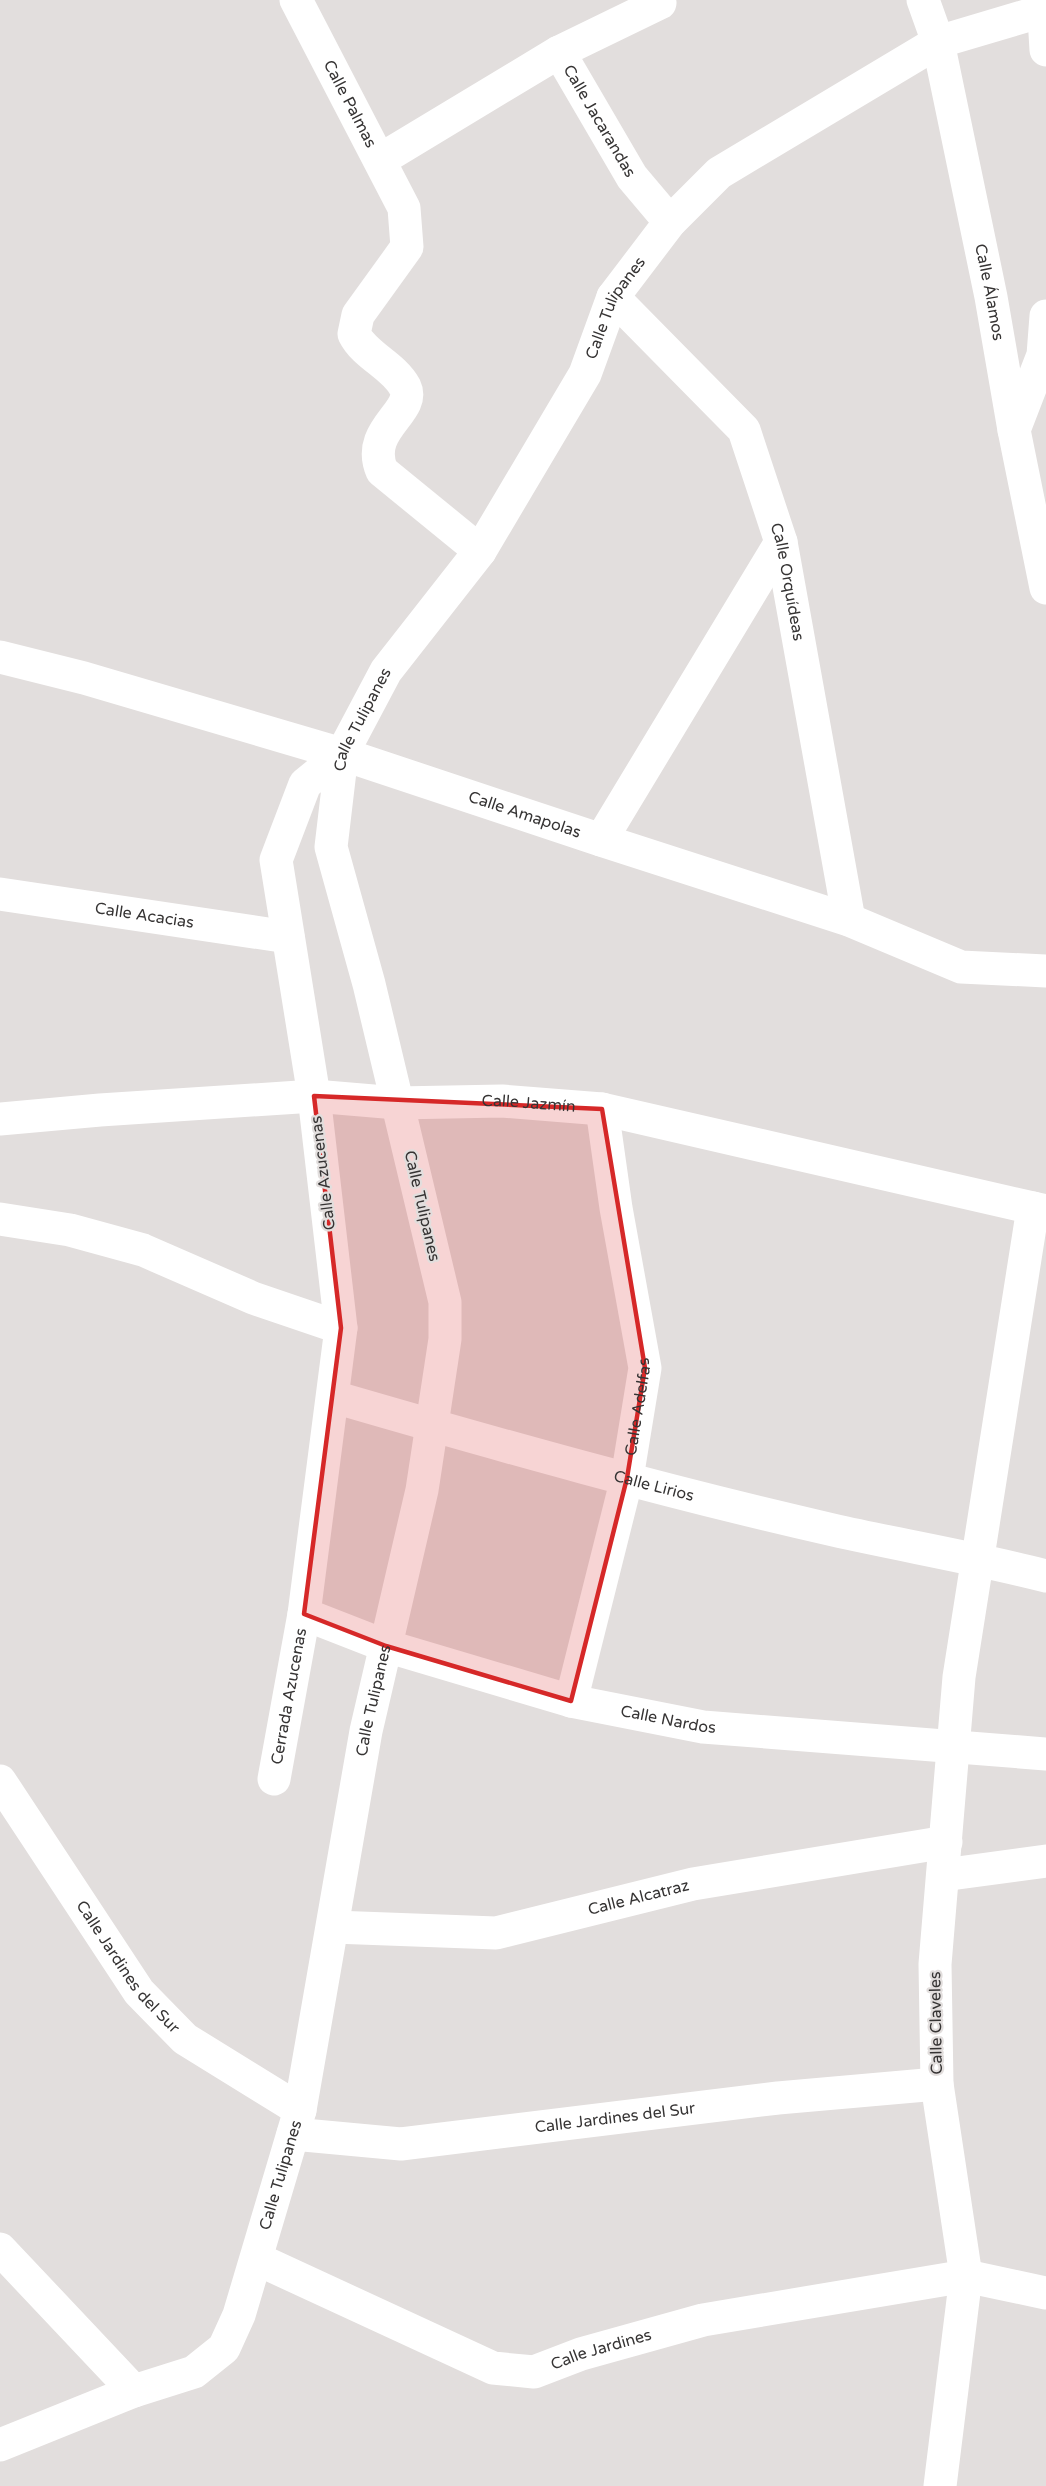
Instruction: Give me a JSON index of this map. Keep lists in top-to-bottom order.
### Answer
{
  "streets": {
    "street": [
      "Calle Palmas",
      "Calle Jacarandas",
      "Calle Álamos",
      "Calle Tulipanes",
      "Calle Orquídeas",
      "Calle Amapolas",
      "Calle Acacias",
      "Calle Jazmín",
      "Calle Azucenas",
      "Calle Adelfas",
      "Calle Lirios",
      "Cerrada Azucenas",
      "Calle Nardos",
      "Calle Alcatraz",
      "Calle Jardines del Sur",
      "Calle Claveles",
      "Calle Jardines"
    ]
  },
  "crossings": [
    ["Calle Palmas", "Calle Tulipanes"],
    ["Calle Jacarandas", "Calle Tulipanes"],
    ["Calle Álamos", "Calle Tulipanes"],
    ["Calle Tulipanes", "Calle Orquídeas"],
    ["Calle Tulipanes", "Calle Amapolas"],
    ["Calle Tulipanes", "Calle Jazmín"],
    ["Calle Tulipanes", "Calle Azucenas"],
    ["Calle Tulipanes", "Calle Lirios"],
    ["Calle Tulipanes", "Calle Nardos"],
    ["Calle Tulipanes", "Calle Alcatraz"],
    ["Calle Tulipanes", "Calle Jardines del Sur"],
    ["Calle Tulipanes", "Calle Jardines"],
    ["Calle Orquídeas", "Calle Amapolas"],
    ["Calle Amapolas", "Calle Azucenas"],
    ["Calle Acacias", "Calle Azucenas"],
    ["Calle Jazmín", "Calle Azucenas"],
    ["Calle Jazmín", "Calle Adelfas"],
    ["Calle Jazmín", "Calle Claveles"],
    ["Calle Azucenas", "Calle Lirios"],
    ["Calle Azucenas", "Cerrada Azucenas"],
    ["Calle Azucenas", "Calle Nardos"],
    ["Calle Adelfas", "Calle Lirios"],
    ["Calle Adelfas", "Calle Nardos"],
    ["Calle Lirios", "Calle Claveles"],
    ["Cerrada Azucenas", "Calle Nardos"],
    ["Calle Nardos", "Calle Claveles"],
    ["Calle Alcatraz", "Calle Claveles"],
    ["Calle Jardines del Sur", "Calle Claveles"],
    ["Calle Claveles", "Calle Jardines"]
  ]
}
